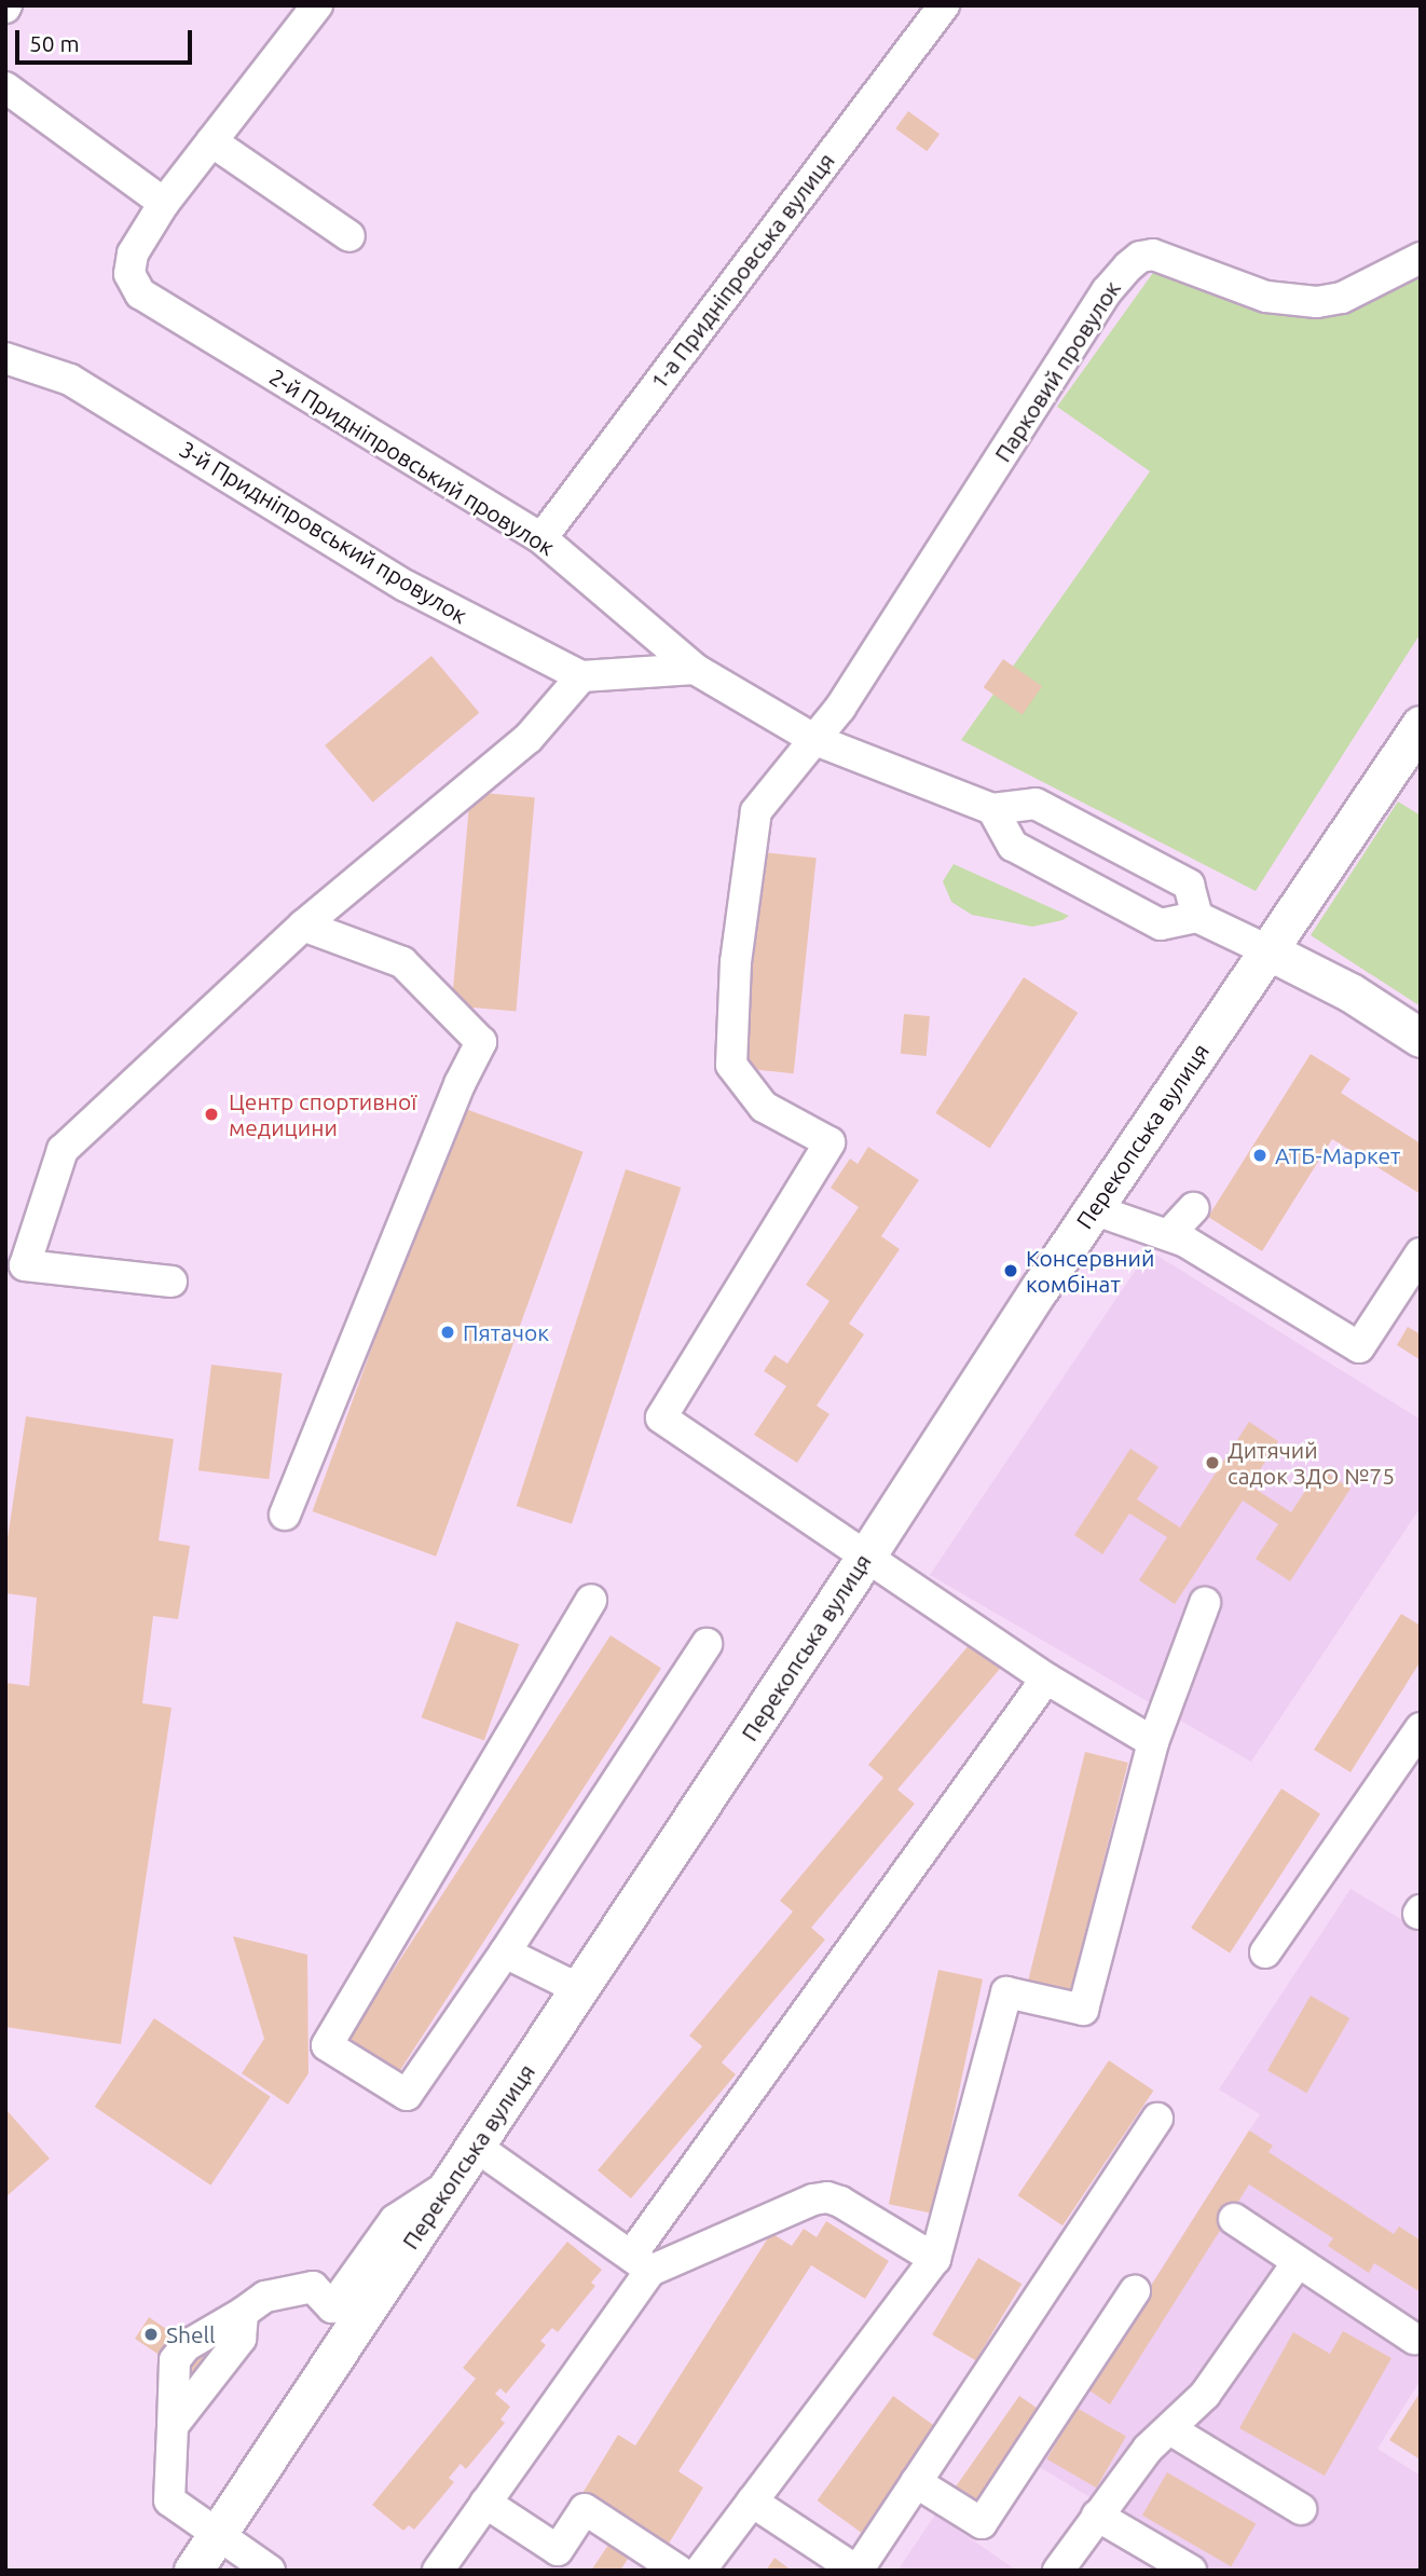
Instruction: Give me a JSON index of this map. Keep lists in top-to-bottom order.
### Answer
{
  "streets": {
    "main road": ["Перекопська вулиця"],
    "street": [
      "1-а Придніпровська вулиця",
      "Парковий провулок",
      "2-й Придніпровський провулок",
      "3-й Придніпровський провулок"
    ]
  },
  "crossings": [
    ["1-а Придніпровська вулиця", "2-й Придніпровський провулок"],
    ["Парковий провулок", "2-й Придніпровський провулок"]
  ],
  "places": [
    "Центр спортивної медицини",
    "АТБ-Маркет",
    "Консервний комбінат",
    "Пятачок",
    "Дитячий садок ЗДО №75",
    "Shell"
  ],
  "scale_bar": "50 m"
}
